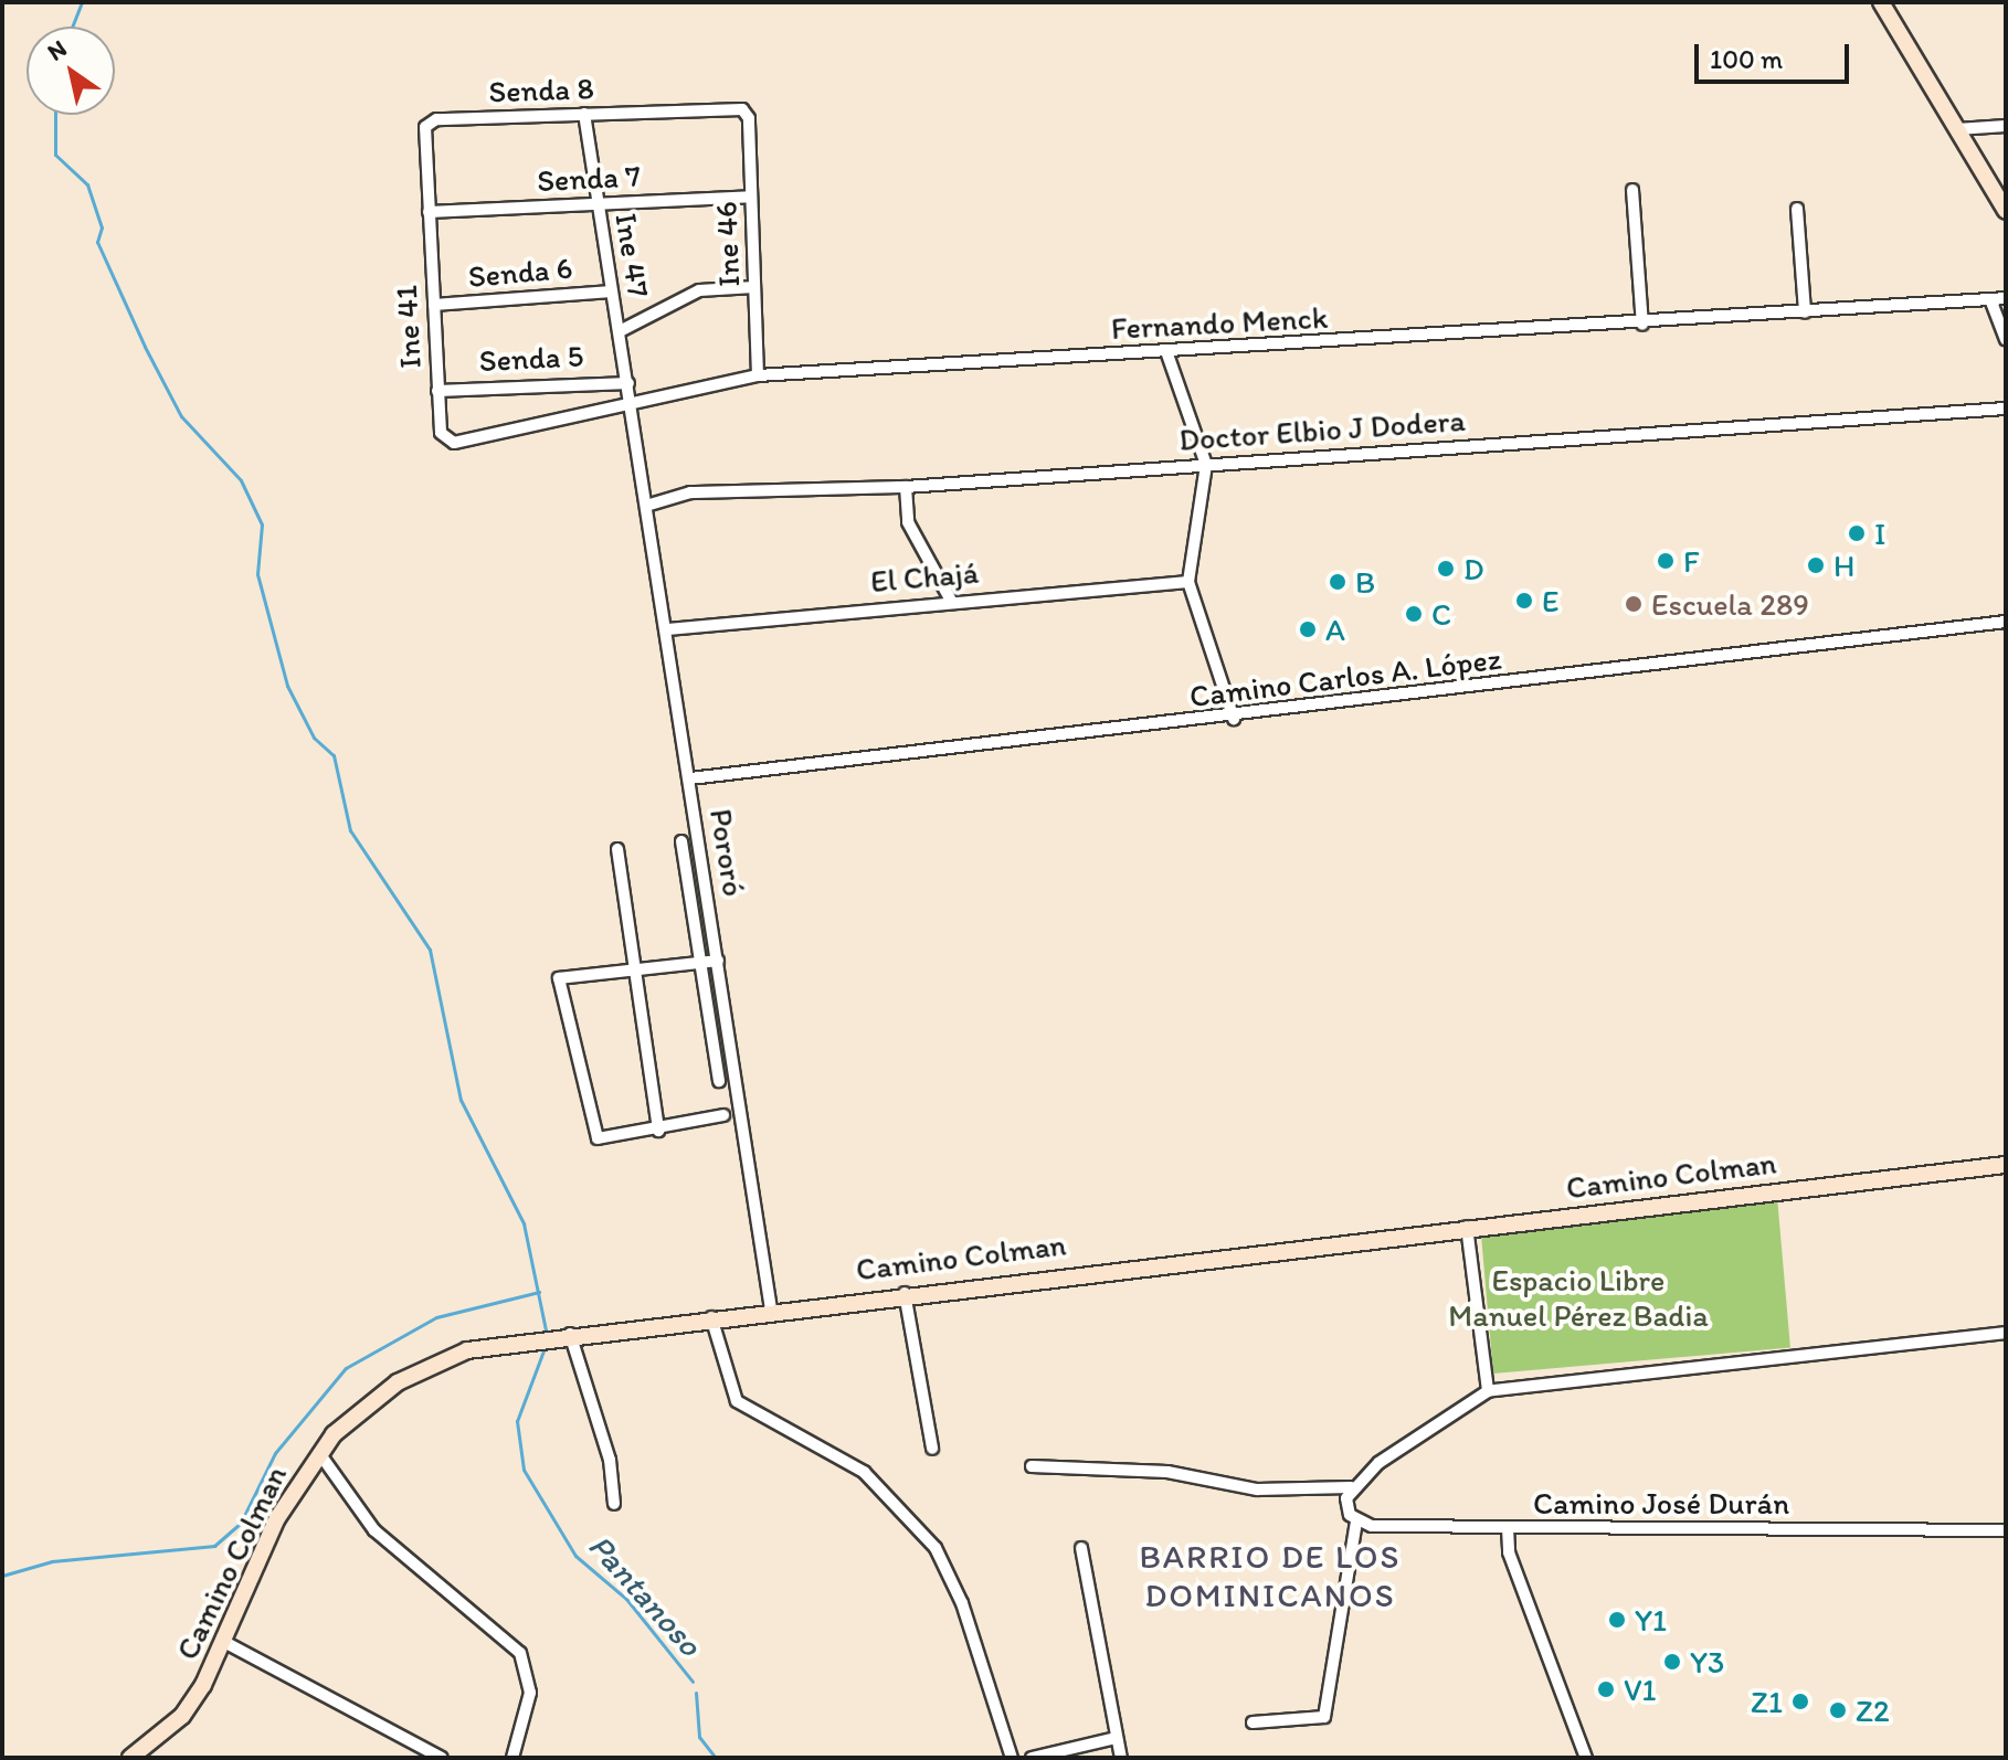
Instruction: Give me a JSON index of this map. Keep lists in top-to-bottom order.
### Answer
{
  "streets": {
    "street": [
      "Senda 8",
      "Senda 7",
      "Ine 46",
      "Ine 47",
      "Senda 6",
      "Fernando Menck",
      "Ine 41",
      "Senda 5",
      "Doctor Elbio J Dodera",
      "El Chajá",
      "Camino Carlos A. López",
      "Pororó",
      "Camino Colman",
      "Camino José Durán"
    ]
  },
  "crossings": [
    ["Senda 8", "Senda 7"],
    ["Senda 8", "Ine 46"],
    ["Senda 8", "Ine 47"],
    ["Senda 8", "Ine 41"],
    ["Senda 7", "Ine 46"],
    ["Senda 7", "Ine 47"],
    ["Senda 7", "Ine 41"],
    ["Ine 46", "Fernando Menck"],
    ["Ine 47", "Senda 6"],
    ["Ine 47", "Fernando Menck"],
    ["Ine 47", "Senda 5"],
    ["Ine 47", "Pororó"],
    ["Senda 6", "Ine 41"],
    ["Fernando Menck", "Ine 41"],
    ["Fernando Menck", "Pororó"],
    ["Ine 41", "Senda 5"],
    ["Doctor Elbio J Dodera", "Pororó"],
    ["El Chajá", "Pororó"],
    ["Camino Carlos A. López", "Pororó"],
    ["Pororó", "Camino Colman"]
  ],
  "districts": ["BARRIO DE LOS DOMINICANOS"],
  "water": ["Pantanoso"],
  "parks": ["Espacio Libre Manuel Pérez Badia"],
  "places": [
    "I",
    "F",
    "H",
    "D",
    "B",
    "E",
    "Escuela 289",
    "C",
    "A",
    "Y1",
    "Y3",
    "V1",
    "Z1",
    "Z2"
  ],
  "scale_bar": "100 m",
  "north": "top left"
}
